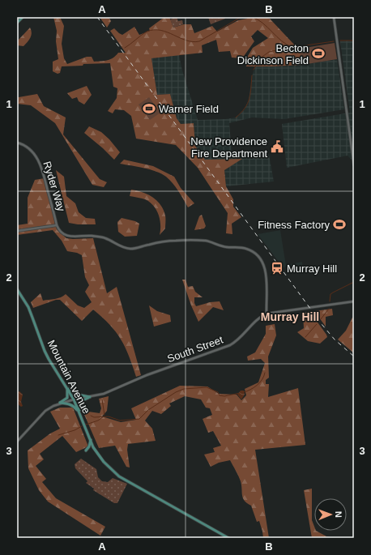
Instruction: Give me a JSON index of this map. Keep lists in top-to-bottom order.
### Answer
{
  "streets": {
    "main road": ["Mountain Avenue"],
    "street": ["Ryder Way", "South Street"]
  },
  "crossings": [
    ["South Street", "Mountain Avenue"]
  ],
  "districts": ["Murray Hill"],
  "places": {
    "sports": ["Becton Dickinson Field", "Warner Field", "Fitness Factory"],
    "public building": ["New Providence Fire Department"],
    "station": ["Murray Hill"]
  },
  "north": "right",
  "grid": {
    "columns": ["A", "B"],
    "rows": ["1", "2", "3"]
  }
}
